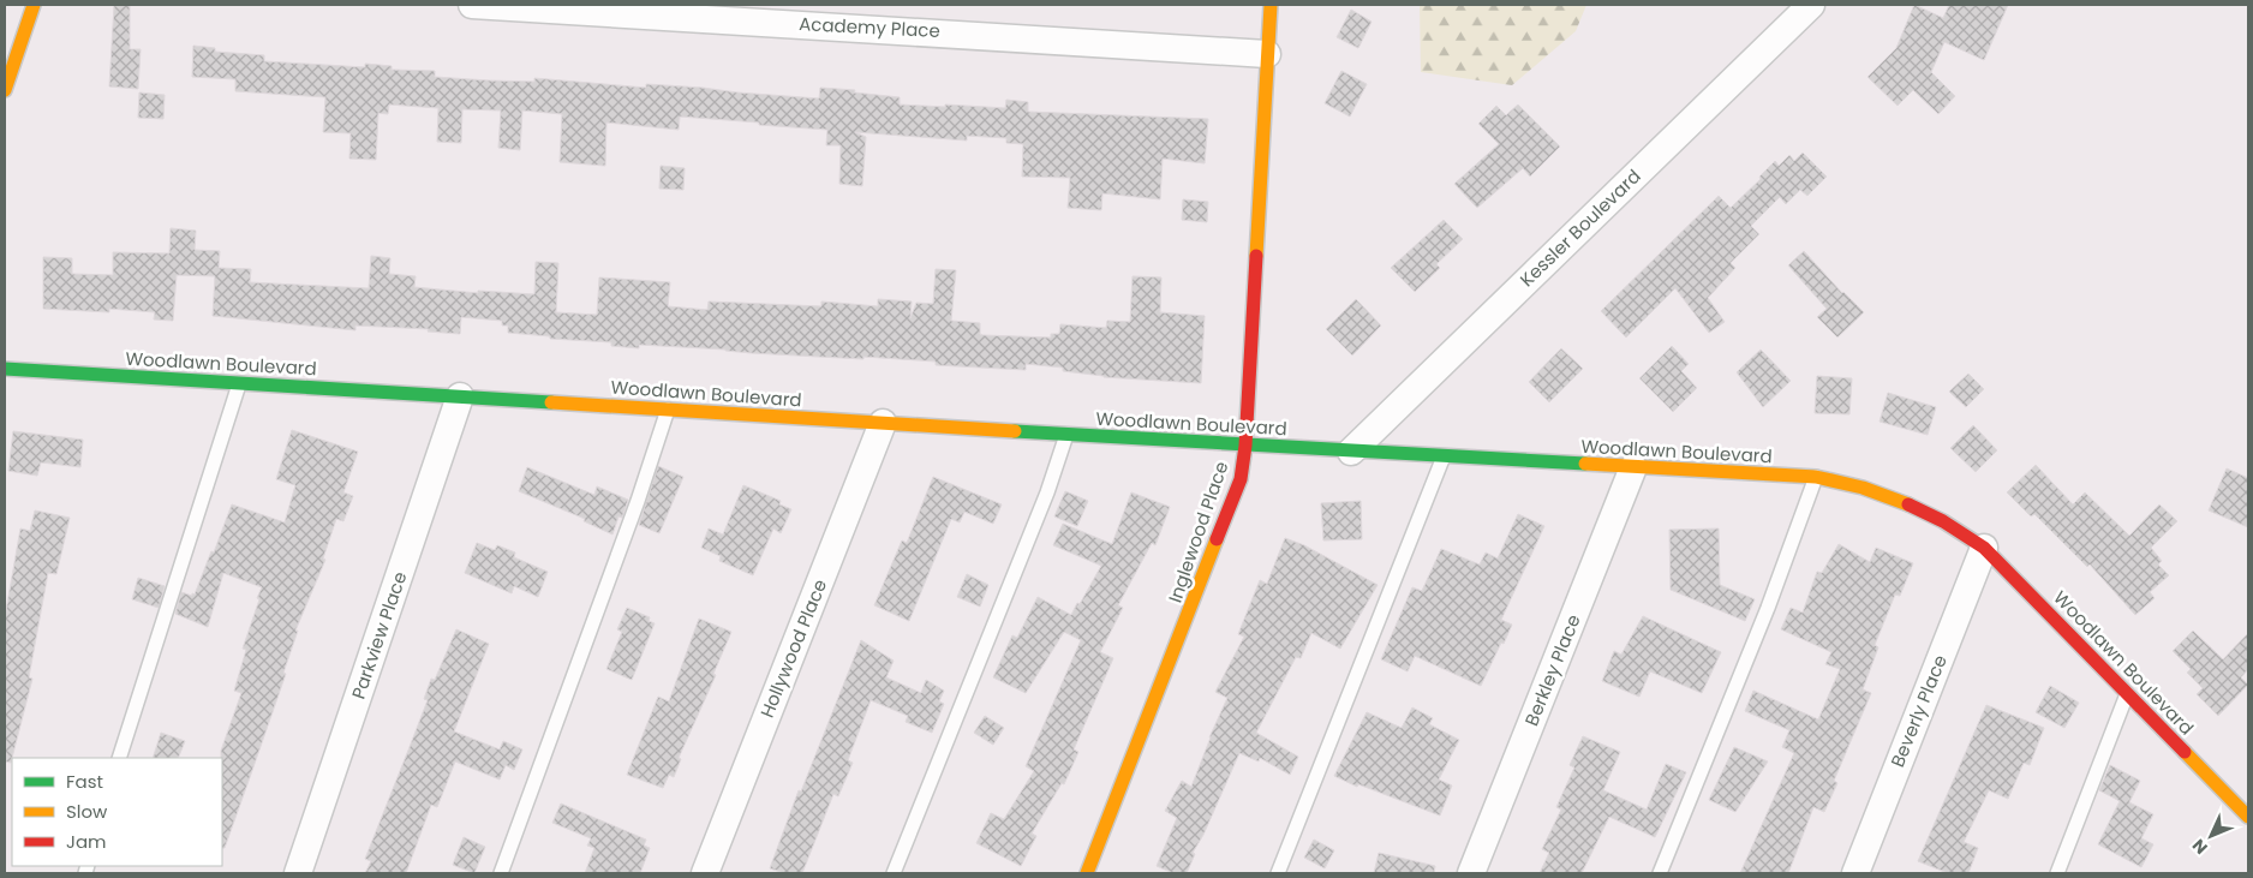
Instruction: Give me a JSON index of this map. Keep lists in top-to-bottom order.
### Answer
{
  "streets": {
    "street": [
      "Academy Place",
      "Kessler Boulevard",
      "Woodlawn Boulevard",
      "Inglewood Place",
      "Parkview Place",
      "Hollywood Place",
      "Berkley Place",
      "Beverly Place"
    ]
  },
  "crossings": [
    ["Academy Place", "Inglewood Place"],
    ["Kessler Boulevard", "Woodlawn Boulevard"],
    ["Woodlawn Boulevard", "Inglewood Place"],
    ["Woodlawn Boulevard", "Parkview Place"],
    ["Woodlawn Boulevard", "Hollywood Place"],
    ["Woodlawn Boulevard", "Berkley Place"],
    ["Woodlawn Boulevard", "Beverly Place"]
  ],
  "legend": ["Fast", "Slow", "Jam"],
  "north": "bottom left"
}
